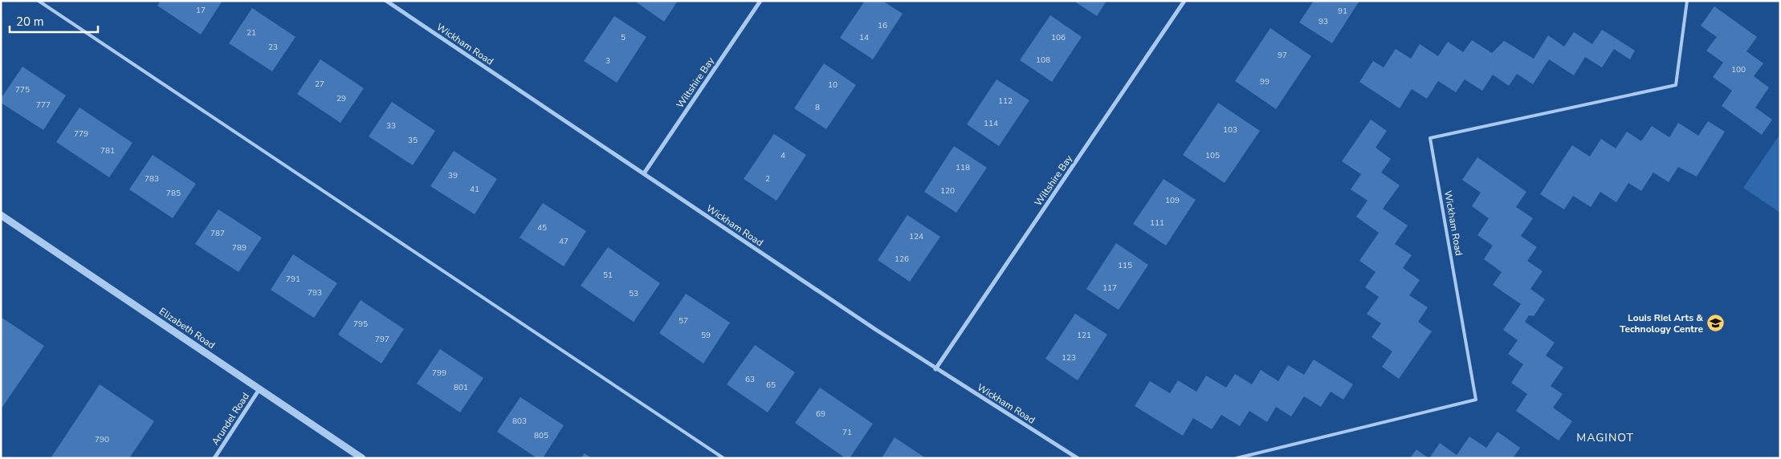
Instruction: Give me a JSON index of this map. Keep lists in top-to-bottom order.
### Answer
{
  "streets": {
    "street": [
      "Wickham Road",
      "Wiltshire Bay",
      "Elizabeth Road",
      "Arundel Road"
    ]
  },
  "crossings": [
    ["Wickham Road", "Wiltshire Bay"],
    ["Elizabeth Road", "Arundel Road"]
  ],
  "districts": ["MAGINOT"],
  "places": {
    "school or university": ["Louis Riel Arts & Technology Centre"]
  },
  "house_numbers": [
    "17",
    "91",
    "93",
    "16",
    "21",
    "5",
    "14",
    "106",
    "23",
    "97",
    "108",
    "3",
    "100",
    "99",
    "27",
    "10",
    "775",
    "29",
    "112",
    "777",
    "8",
    "114",
    "33",
    "103",
    "779",
    "35",
    "781",
    "4",
    "105",
    "118",
    "39",
    "783",
    "2",
    "41",
    "120",
    "785",
    "109",
    "111",
    "45",
    "787",
    "124",
    "47",
    "789",
    "126",
    "115",
    "51",
    "791",
    "117",
    "793",
    "53",
    "57",
    "795",
    "59",
    "121",
    "797",
    "123",
    "799",
    "63",
    "65",
    "801",
    "69",
    "803",
    "71",
    "805",
    "790"
  ],
  "scale_bar": "20 m"
}
